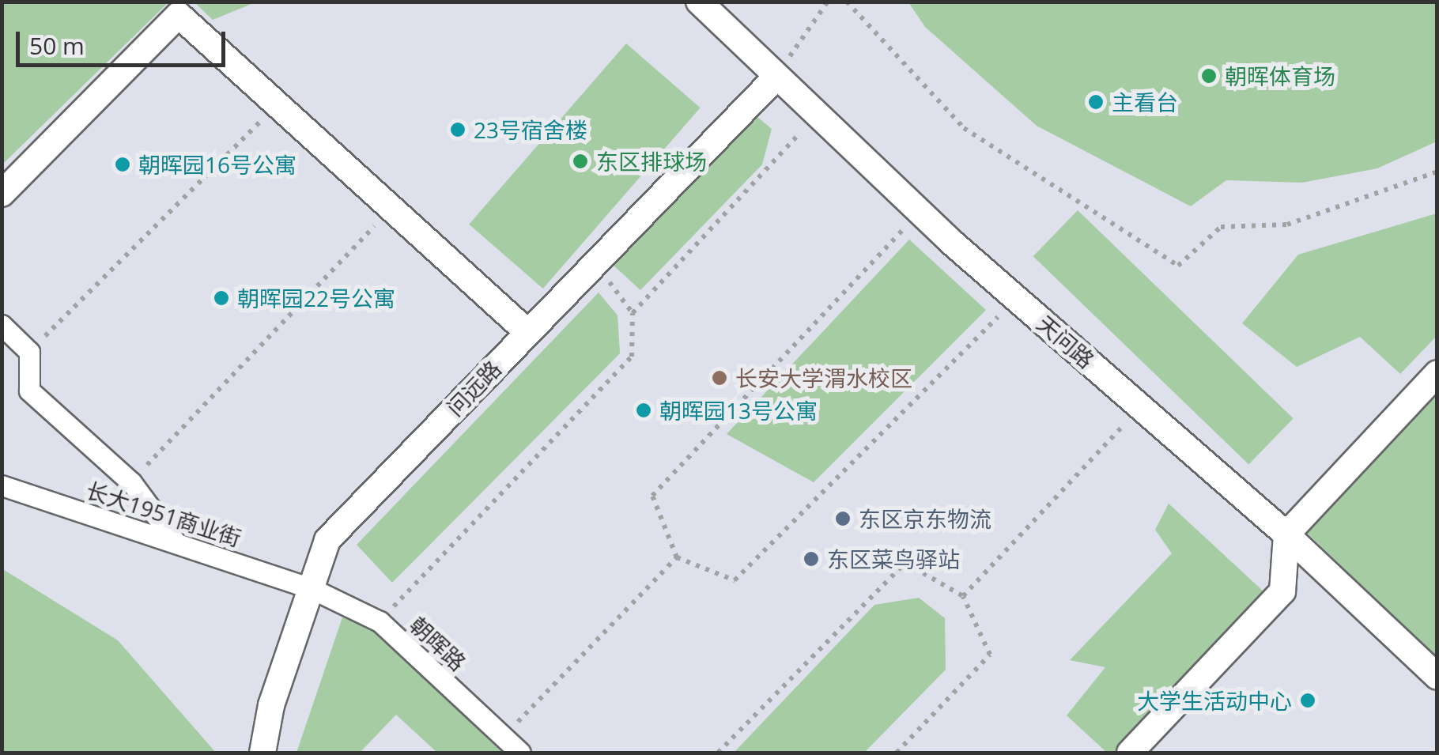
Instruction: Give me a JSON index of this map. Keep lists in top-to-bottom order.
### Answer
{
  "streets": {
    "street": [
      "天问路",
      "问远路",
      "长大1951商业街",
      "朝晖路"
    ]
  },
  "crossings": [
    ["天问路", "问远路"],
    ["问远路", "长大1951商业街"],
    ["问远路", "朝晖路"],
    ["长大1951商业街", "朝晖路"]
  ],
  "places": [
    "朝晖体育场",
    "主看台",
    "23号宿舍楼",
    "东区排球场",
    "朝晖园16号公寓",
    "朝晖园22号公寓",
    "长安大学渭水校区",
    "朝晖园13号公寓",
    "东区京东物流",
    "东区菜鸟驿站",
    "大学生活动中心"
  ],
  "scale_bar": "50 m"
}
